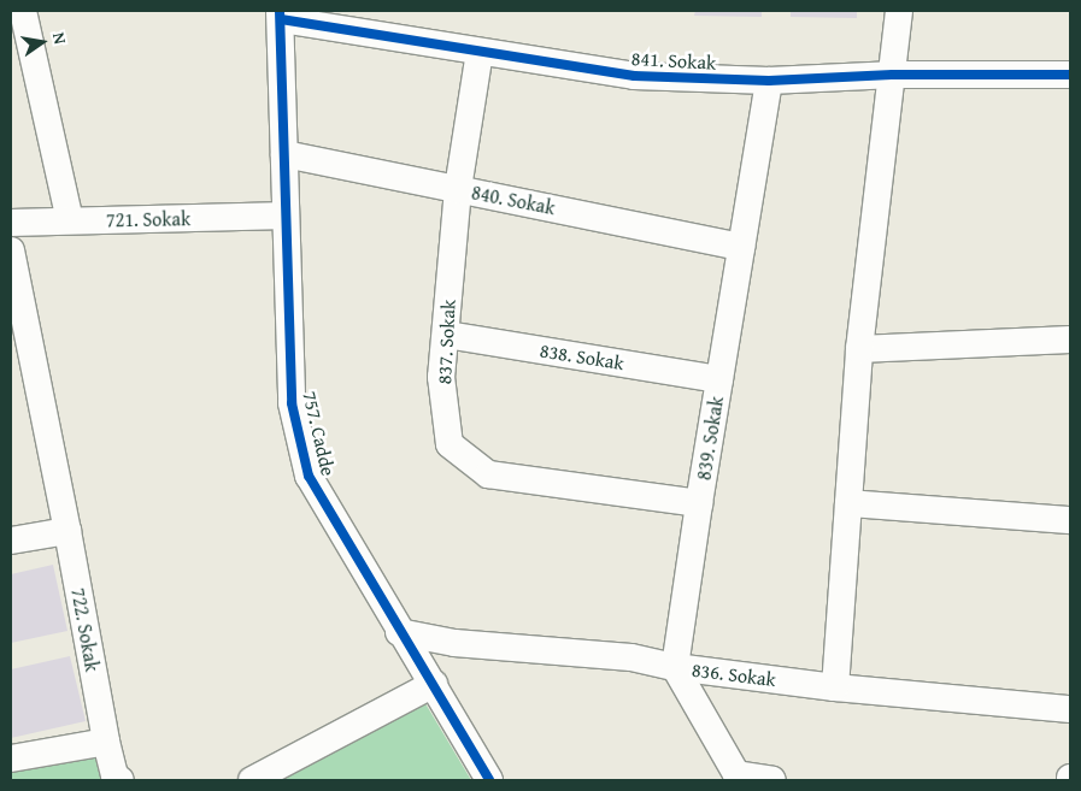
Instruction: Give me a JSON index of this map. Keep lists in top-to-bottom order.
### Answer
{
  "streets": {
    "street": [
      "841. Sokak",
      "840. Sokak",
      "721. Sokak",
      "837. Sokak",
      "838. Sokak",
      "757. Cadde",
      "839. Sokak",
      "722. Sokak",
      "836. Sokak"
    ]
  },
  "crossings": [
    ["841. Sokak", "837. Sokak"],
    ["841. Sokak", "757. Cadde"],
    ["841. Sokak", "839. Sokak"],
    ["840. Sokak", "837. Sokak"],
    ["840. Sokak", "757. Cadde"],
    ["840. Sokak", "839. Sokak"],
    ["721. Sokak", "757. Cadde"],
    ["837. Sokak", "838. Sokak"],
    ["837. Sokak", "839. Sokak"],
    ["838. Sokak", "839. Sokak"],
    ["757. Cadde", "836. Sokak"],
    ["839. Sokak", "836. Sokak"]
  ],
  "north": "right"
}
